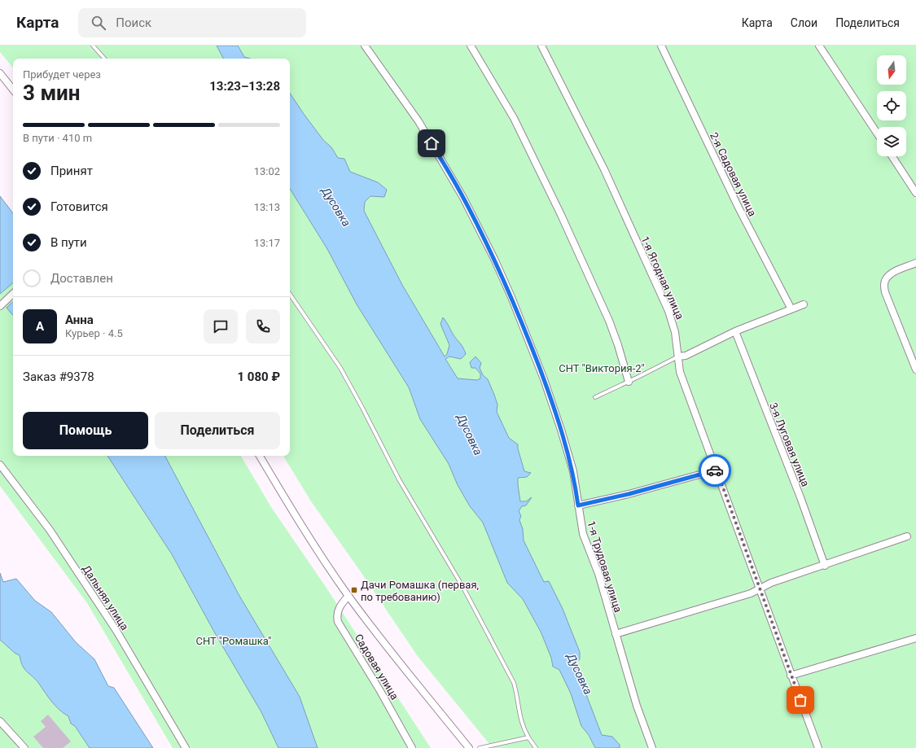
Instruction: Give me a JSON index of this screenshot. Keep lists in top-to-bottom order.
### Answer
{
  "streets": {
    "street": [
      "2-я Садовая улица",
      "1-я Ягодная улица",
      "3-я Луговая улица",
      "1-я Трудовая улица",
      "Дальняя улица",
      "Садовая улица"
    ]
  },
  "water": ["Дусовка"],
  "parks": ["СНТ \"Виктория-2\"", "СНТ \"Ромашка\""],
  "places": {
    "transit": ["Дачи Ромашка (первая, по требованию)"]
  },
  "north": "bottom",
  "page": {
    "header": "Карта",
    "search": "Поиск",
    "nav": ["Карта", "Слои", "Поделиться"],
    "heading": ["3 мин", "Прибудет через", "13:23–13:28"],
    "panel": [
      "Анна",
      "Курьер · 4.5",
      "Заказ #9378",
      "1 080 ₽"
    ],
    "bar": "В пути · 410 m",
    "list": [
      ["Принят", "13:02"],
      ["Готовится", "13:13"],
      ["В пути", "13:17"],
      "Доставлен"
    ],
    "round": "А",
    "buttons": ["Помощь", "Поделиться"]
  }
}
